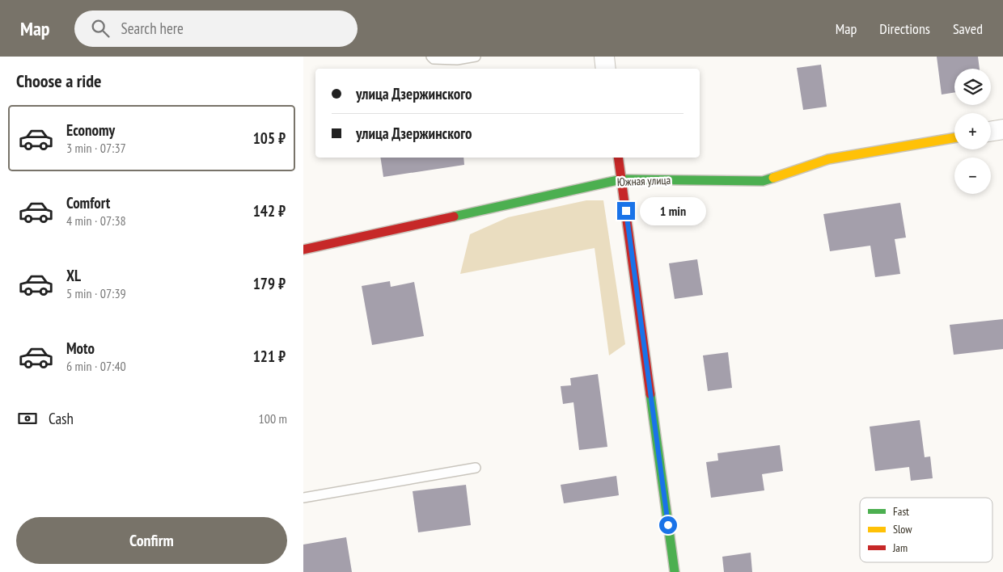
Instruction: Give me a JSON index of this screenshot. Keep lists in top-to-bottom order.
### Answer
{
  "streets": {
    "street": ["Южная улица"]
  },
  "legend": ["Fast", "Slow", "Jam"],
  "page": {
    "header": "Map",
    "search": "Search here",
    "nav": ["Map", "Directions", "Saved"],
    "heading": "Choose a ride",
    "map_buttons": ["+", "−"],
    "banner": ["улица Дзержинского", "улица Дзержинского"],
    "list": [
      {
        "name": "Economy",
        "note": "3 min · 07:37",
        "value": "105 ₽"
      },
      {
        "name": "Comfort",
        "note": "4 min · 07:38",
        "value": "142 ₽"
      },
      {
        "name": "XL",
        "note": "5 min · 07:39",
        "value": "179 ₽"
      },
      {
        "name": "Moto",
        "note": "6 min · 07:40",
        "value": "121 ₽"
      }
    ],
    "bubble": "1 min",
    "pay": ["Cash", "100 m"],
    "buttons": "Confirm"
  }
}
